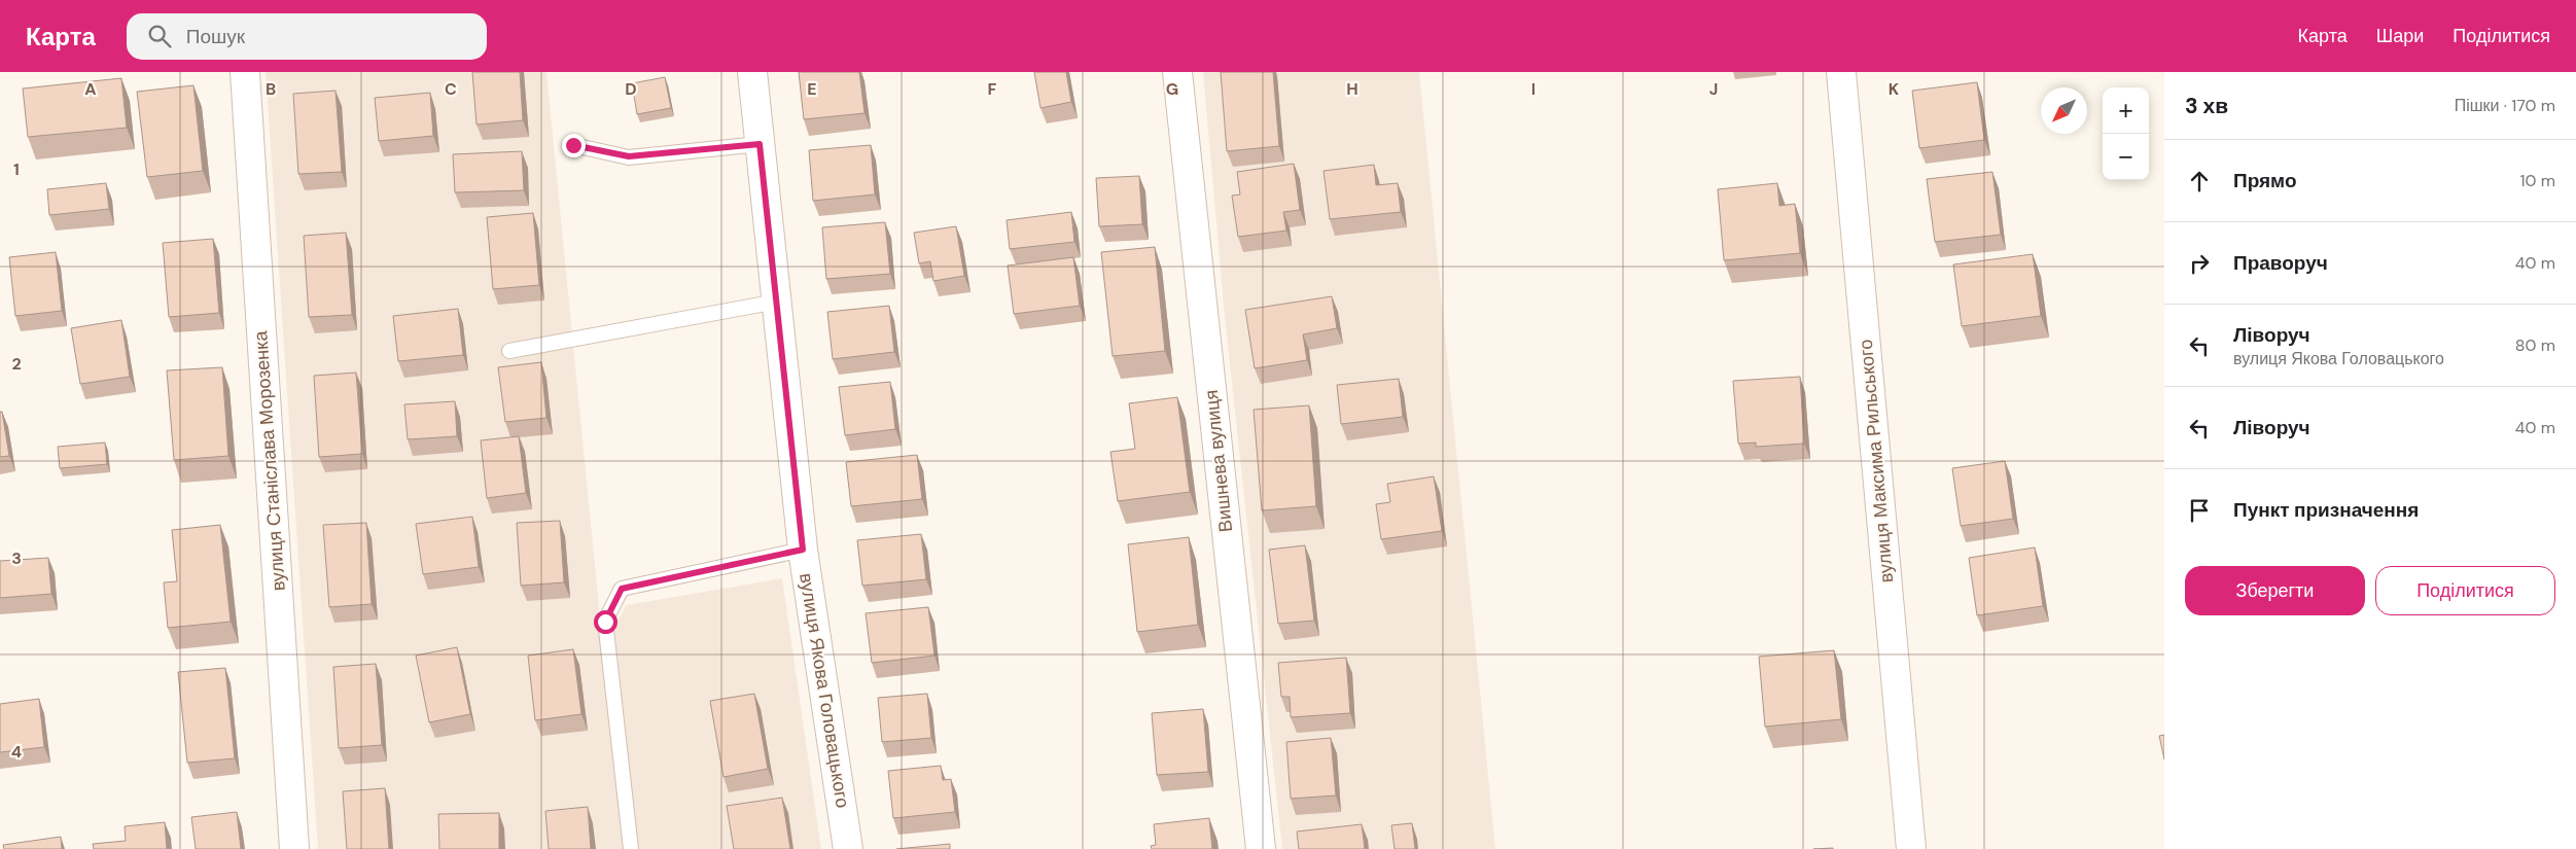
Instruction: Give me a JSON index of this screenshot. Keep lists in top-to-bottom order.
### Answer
{
  "streets": {
    "street": [
      "вулиця Станіслава Морозенка",
      "Вишнева вулиця",
      "вулиця Максима Рильського",
      "вулиця Якова Головацького"
    ]
  },
  "north": "bottom left",
  "page": {
    "header": "Карта",
    "search": "Пошук",
    "nav": ["Карта", "Шари", "Поділитися"],
    "heading": ["3 хв", "Пішки · 170 m"],
    "map_buttons": ["+", "−"],
    "list": [
      ["Прямо", "10 m"],
      ["Праворуч", "40 m"],
      ["Ліворуч", "вулиця Якова Головацького", "80 m"],
      ["Ліворуч", "40 m"],
      "Пункт призначення"
    ],
    "buttons": ["Зберегти", "Поділитися"]
  },
  "grid": {
    "columns": [
      "A",
      "B",
      "C",
      "D",
      "E",
      "F",
      "G",
      "H",
      "I",
      "J",
      "K"
    ],
    "rows": [
      "1",
      "2",
      "3",
      "4"
    ]
  }
}
